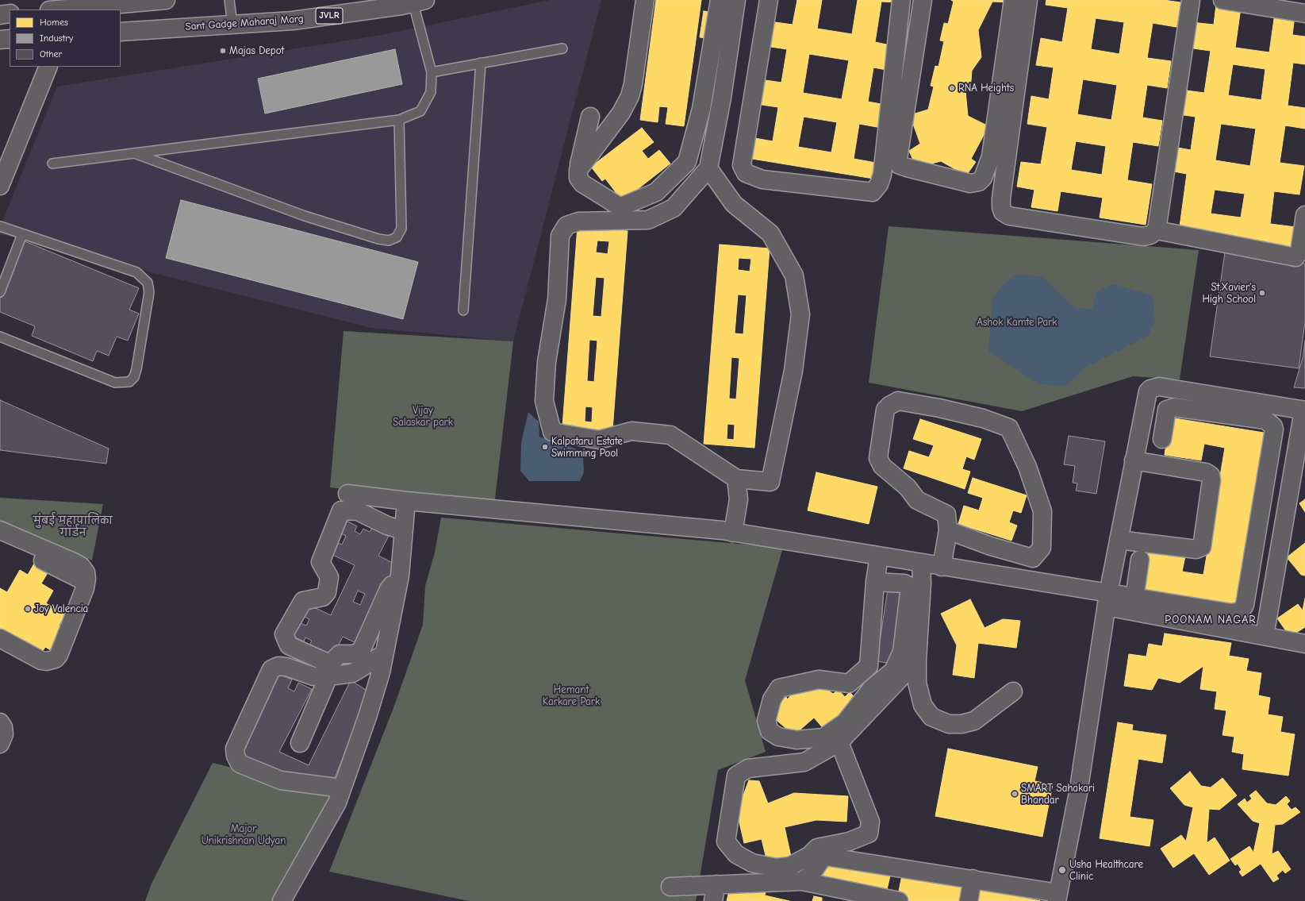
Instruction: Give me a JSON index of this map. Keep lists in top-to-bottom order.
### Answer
{
  "streets": {
    "main road": ["JVLR", "Sant Gadge Maharaj Marg"]
  },
  "districts": ["POONAM NAGAR"],
  "parks": [
    "Ashok Kamte Park",
    "Vijay Salaskar park",
    "मुंबई महापालिका गार्डन",
    "Hemant Karkare Park",
    "Major Unikrishnan Udyan"
  ],
  "places": [
    "Majas Depot",
    "RNA Heights",
    "St.Xavier's High School",
    "Kalpataru Estate Swimming Pool",
    "Joy Valencia",
    "SMART Sahakari Bhandar",
    "Usha Healthcare Clinic"
  ],
  "legend": ["Homes", "Industry", "Other"]
}
